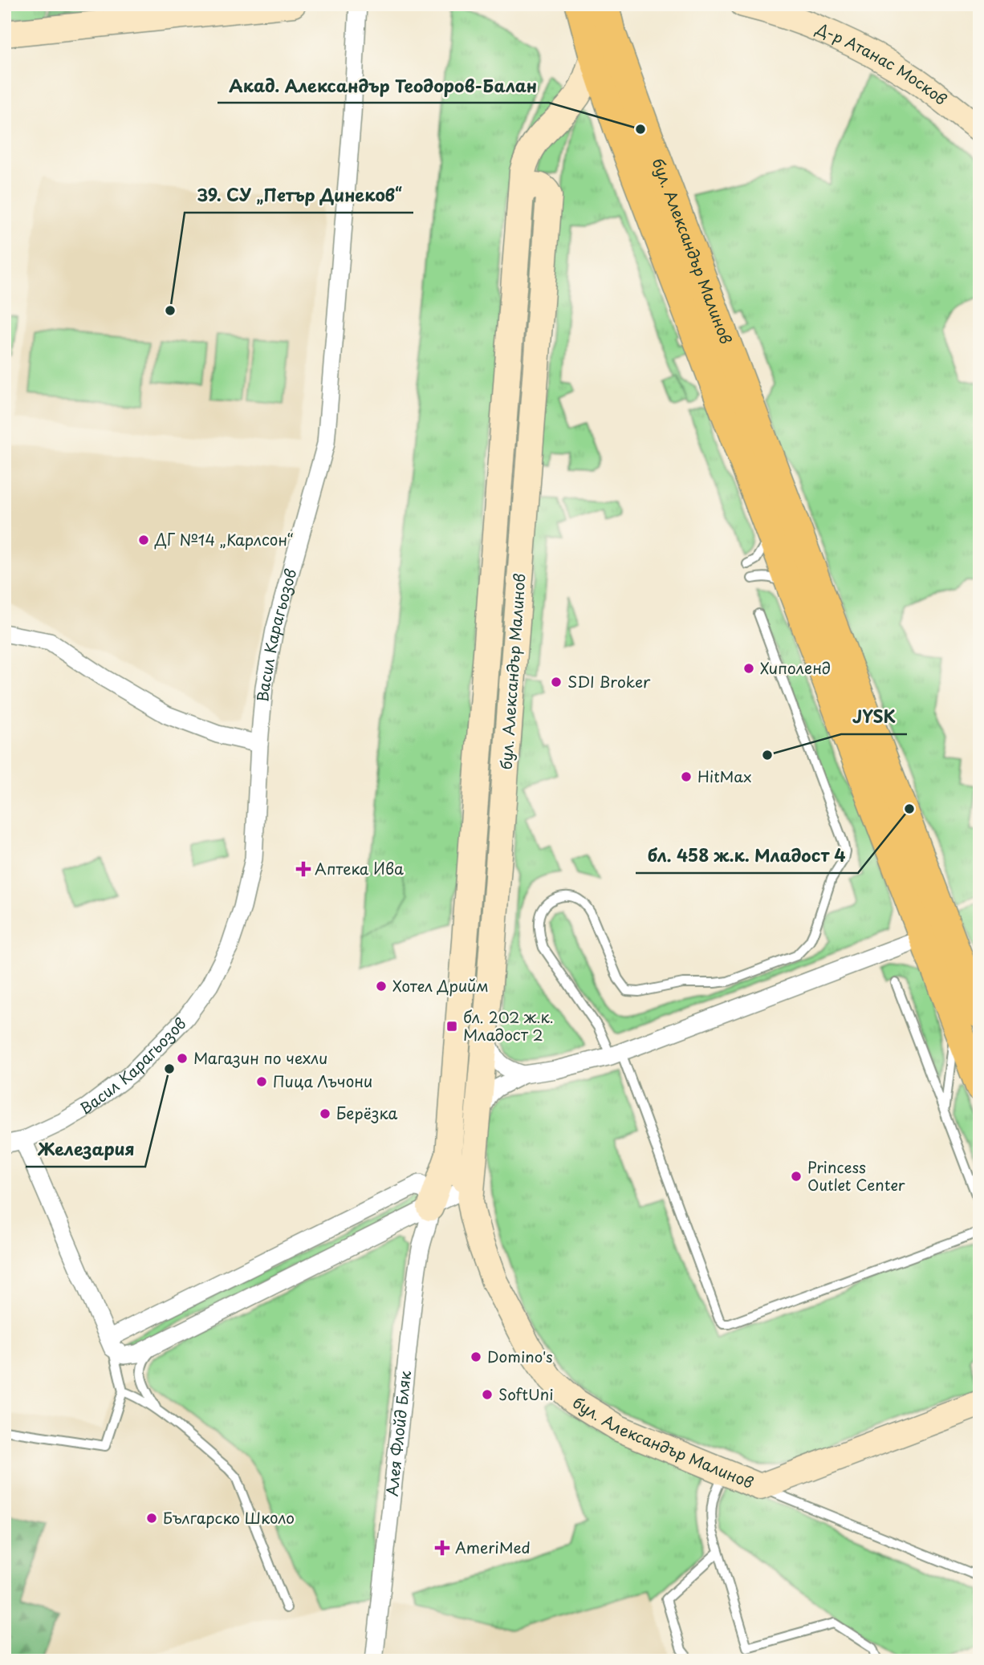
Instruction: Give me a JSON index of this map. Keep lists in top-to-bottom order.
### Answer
{
  "streets": {
    "main road": ["бул. Александър Малинов"],
    "street": ["Д-р Атанас Москов", "Васил Карагьозов", "Алея Флойд Бляк"]
  },
  "crossings": [
    ["бул. Александър Малинов", "Алея Флойд Бляк"]
  ],
  "places": {
    "other": [
      "Акад. Александър Теодоров-Балан",
      "39. СУ „Петър Динеков“",
      "ДГ №14 „Карлсон“",
      "Хиполенд",
      "SDI Broker",
      "JYSK",
      "HitMax",
      "бл. 458 ж.к. Младост 4",
      "Хотел Дрийм",
      "Магазин по чехли",
      "Железария",
      "Пица Лъчони",
      "Берёзка",
      "Princess Outlet Center",
      "Domino's",
      "SoftUni",
      "Българско Школо"
    ],
    "health": ["Аптека Ива", "AmeriMed"],
    "transit": ["бл. 202 ж.к. Младост 2"]
  }
}
